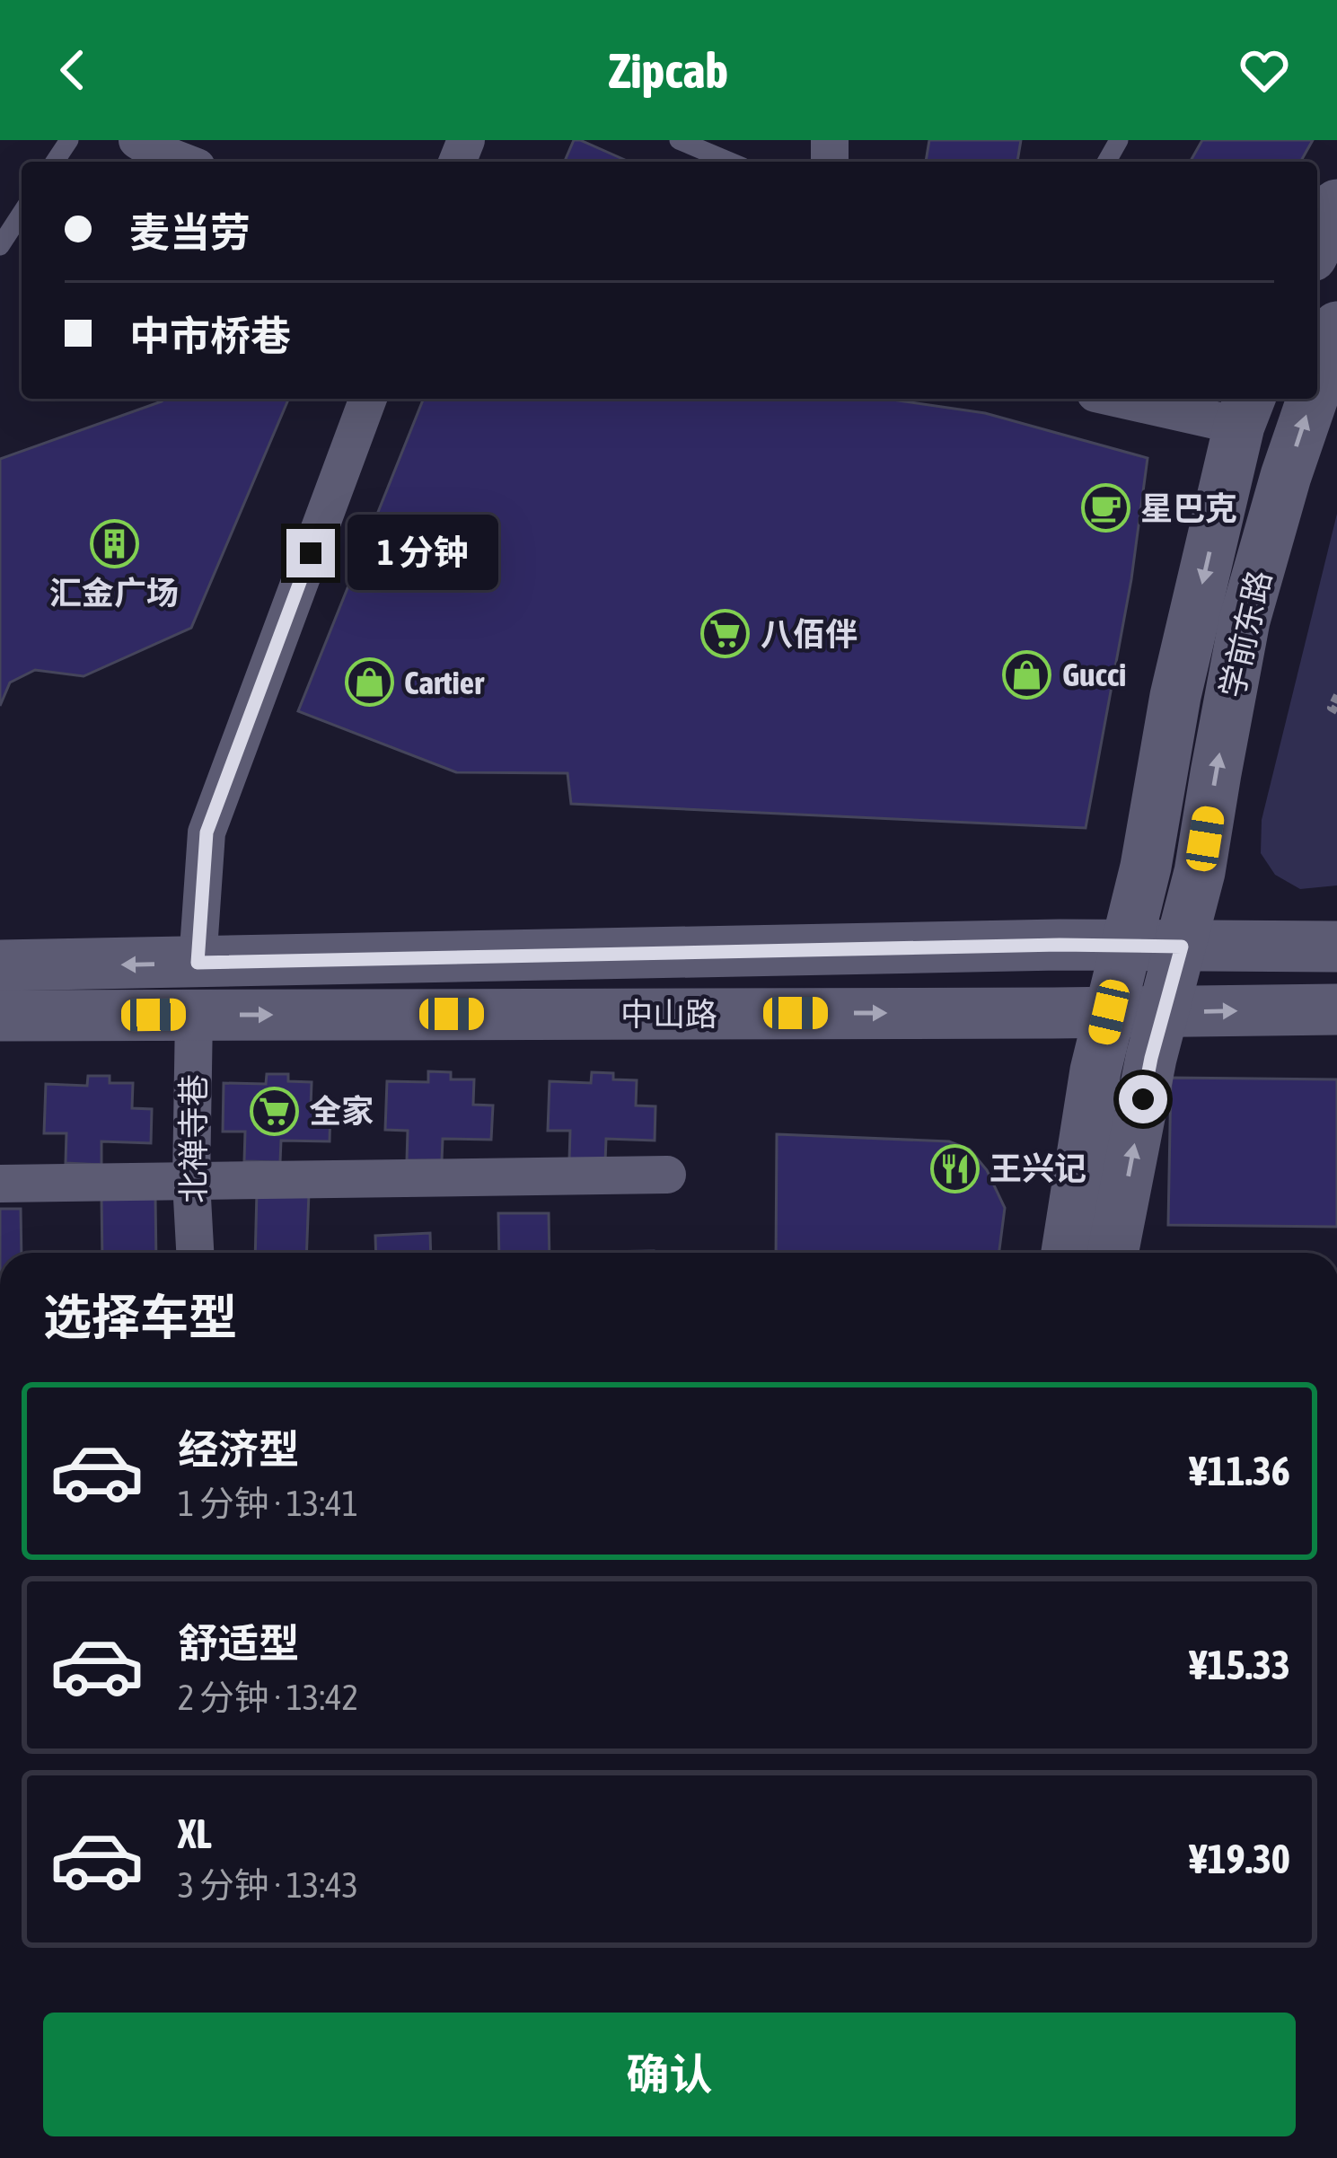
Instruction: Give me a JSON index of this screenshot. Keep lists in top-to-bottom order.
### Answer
{
  "streets": {
    "main road": ["学前东路", "中山路"],
    "street": ["北禅寺巷"]
  },
  "crossings": [
    ["学前东路", "中山路"],
    ["中山路", "北禅寺巷"]
  ],
  "places": {
    "cafe": ["星巴克"],
    "building": ["汇金广场"],
    "supermarket": ["八佰伴", "全家"],
    "shop": ["Gucci", "Cartier"],
    "restaurant": ["王兴记"]
  },
  "page": {
    "header": "Zipcab",
    "banner": ["麦当劳", "中市桥巷"],
    "bubble": "1 分钟",
    "heading": "选择车型",
    "list": [
      {
        "name": "经济型",
        "note": "1 分钟 · 13:41",
        "value": "¥11.36"
      },
      {
        "name": "舒适型",
        "note": "2 分钟 · 13:42",
        "value": "¥15.33"
      },
      {
        "name": "XL",
        "note": "3 分钟 · 13:43",
        "value": "¥19.30"
      }
    ],
    "buttons": "确认"
  }
}
